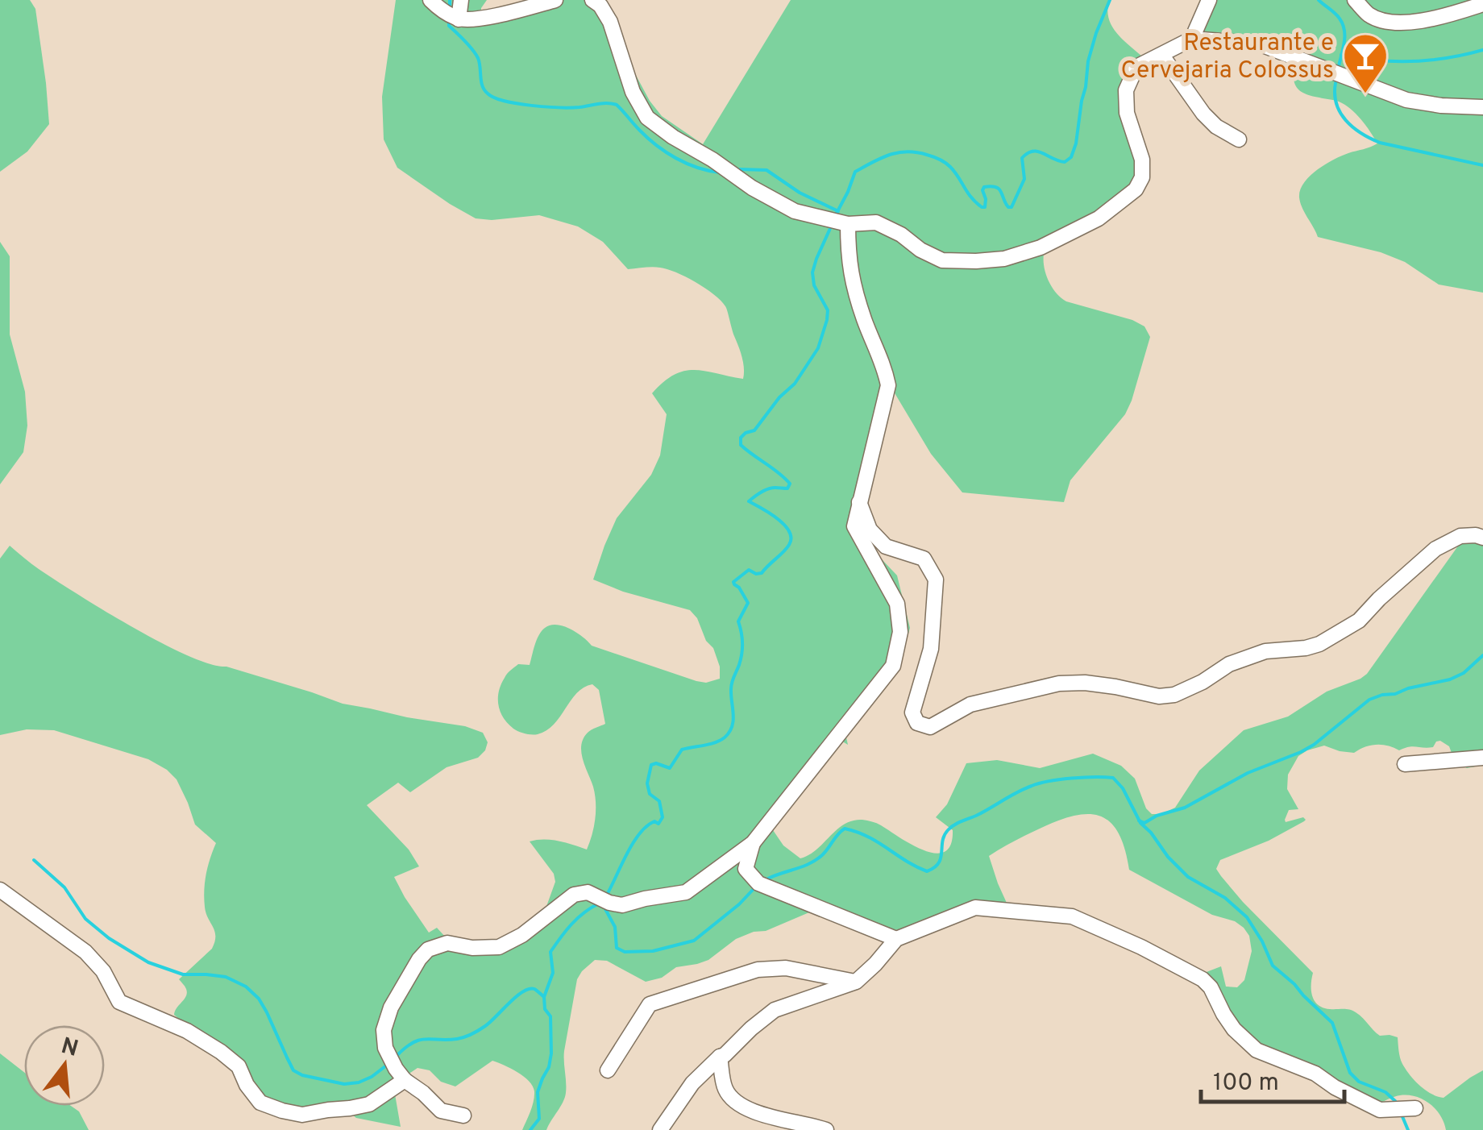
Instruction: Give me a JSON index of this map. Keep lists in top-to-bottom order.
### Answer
{
  "places": {
    "bar": ["Restaurante e Cervejaria Colossus"]
  },
  "scale_bar": "100 m",
  "north": "top"
}
